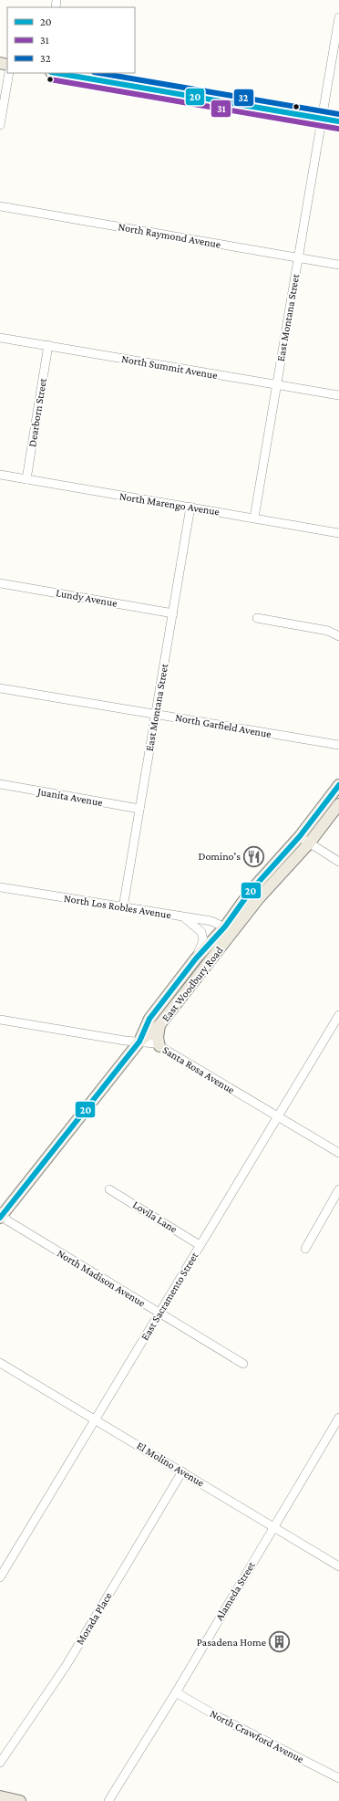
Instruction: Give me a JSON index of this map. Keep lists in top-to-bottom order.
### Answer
{
  "streets": {
    "main road": ["East Woodbury Road"],
    "street": [
      "North Raymond Avenue",
      "East Montana Street",
      "North Summit Avenue",
      "Dearborn Street",
      "North Marengo Avenue",
      "Lundy Avenue",
      "North Garfield Avenue",
      "Juanita Avenue",
      "North Los Robles Avenue",
      "Santa Rosa Avenue",
      "Lovila Lane",
      "North Madison Avenue",
      "East Sacramento Street",
      "El Molino Avenue",
      "Alameda Street",
      "Morada Place",
      "North Crawford Avenue"
    ]
  },
  "crossings": [
    ["North Raymond Avenue", "East Montana Street"],
    ["East Montana Street", "North Summit Avenue"],
    ["East Montana Street", "North Marengo Avenue"],
    ["East Montana Street", "Lundy Avenue"],
    ["East Montana Street", "North Garfield Avenue"],
    ["East Montana Street", "Juanita Avenue"],
    ["East Montana Street", "North Los Robles Avenue"],
    ["North Summit Avenue", "Dearborn Street"],
    ["Dearborn Street", "North Marengo Avenue"],
    ["North Los Robles Avenue", "East Woodbury Road"],
    ["East Woodbury Road", "Santa Rosa Avenue"],
    ["East Woodbury Road", "North Madison Avenue"],
    ["Santa Rosa Avenue", "East Sacramento Street"],
    ["Lovila Lane", "East Sacramento Street"],
    ["North Madison Avenue", "East Sacramento Street"],
    ["East Sacramento Street", "El Molino Avenue"],
    ["El Molino Avenue", "Alameda Street"],
    ["El Molino Avenue", "Morada Place"],
    ["Alameda Street", "North Crawford Avenue"]
  ],
  "places": {
    "restaurant": ["Domino's"],
    "building": ["Pasadena Home"]
  },
  "lines": ["transit line 20", "transit line 32", "transit line 31"],
  "legend": ["20", "31", "32"]
}
